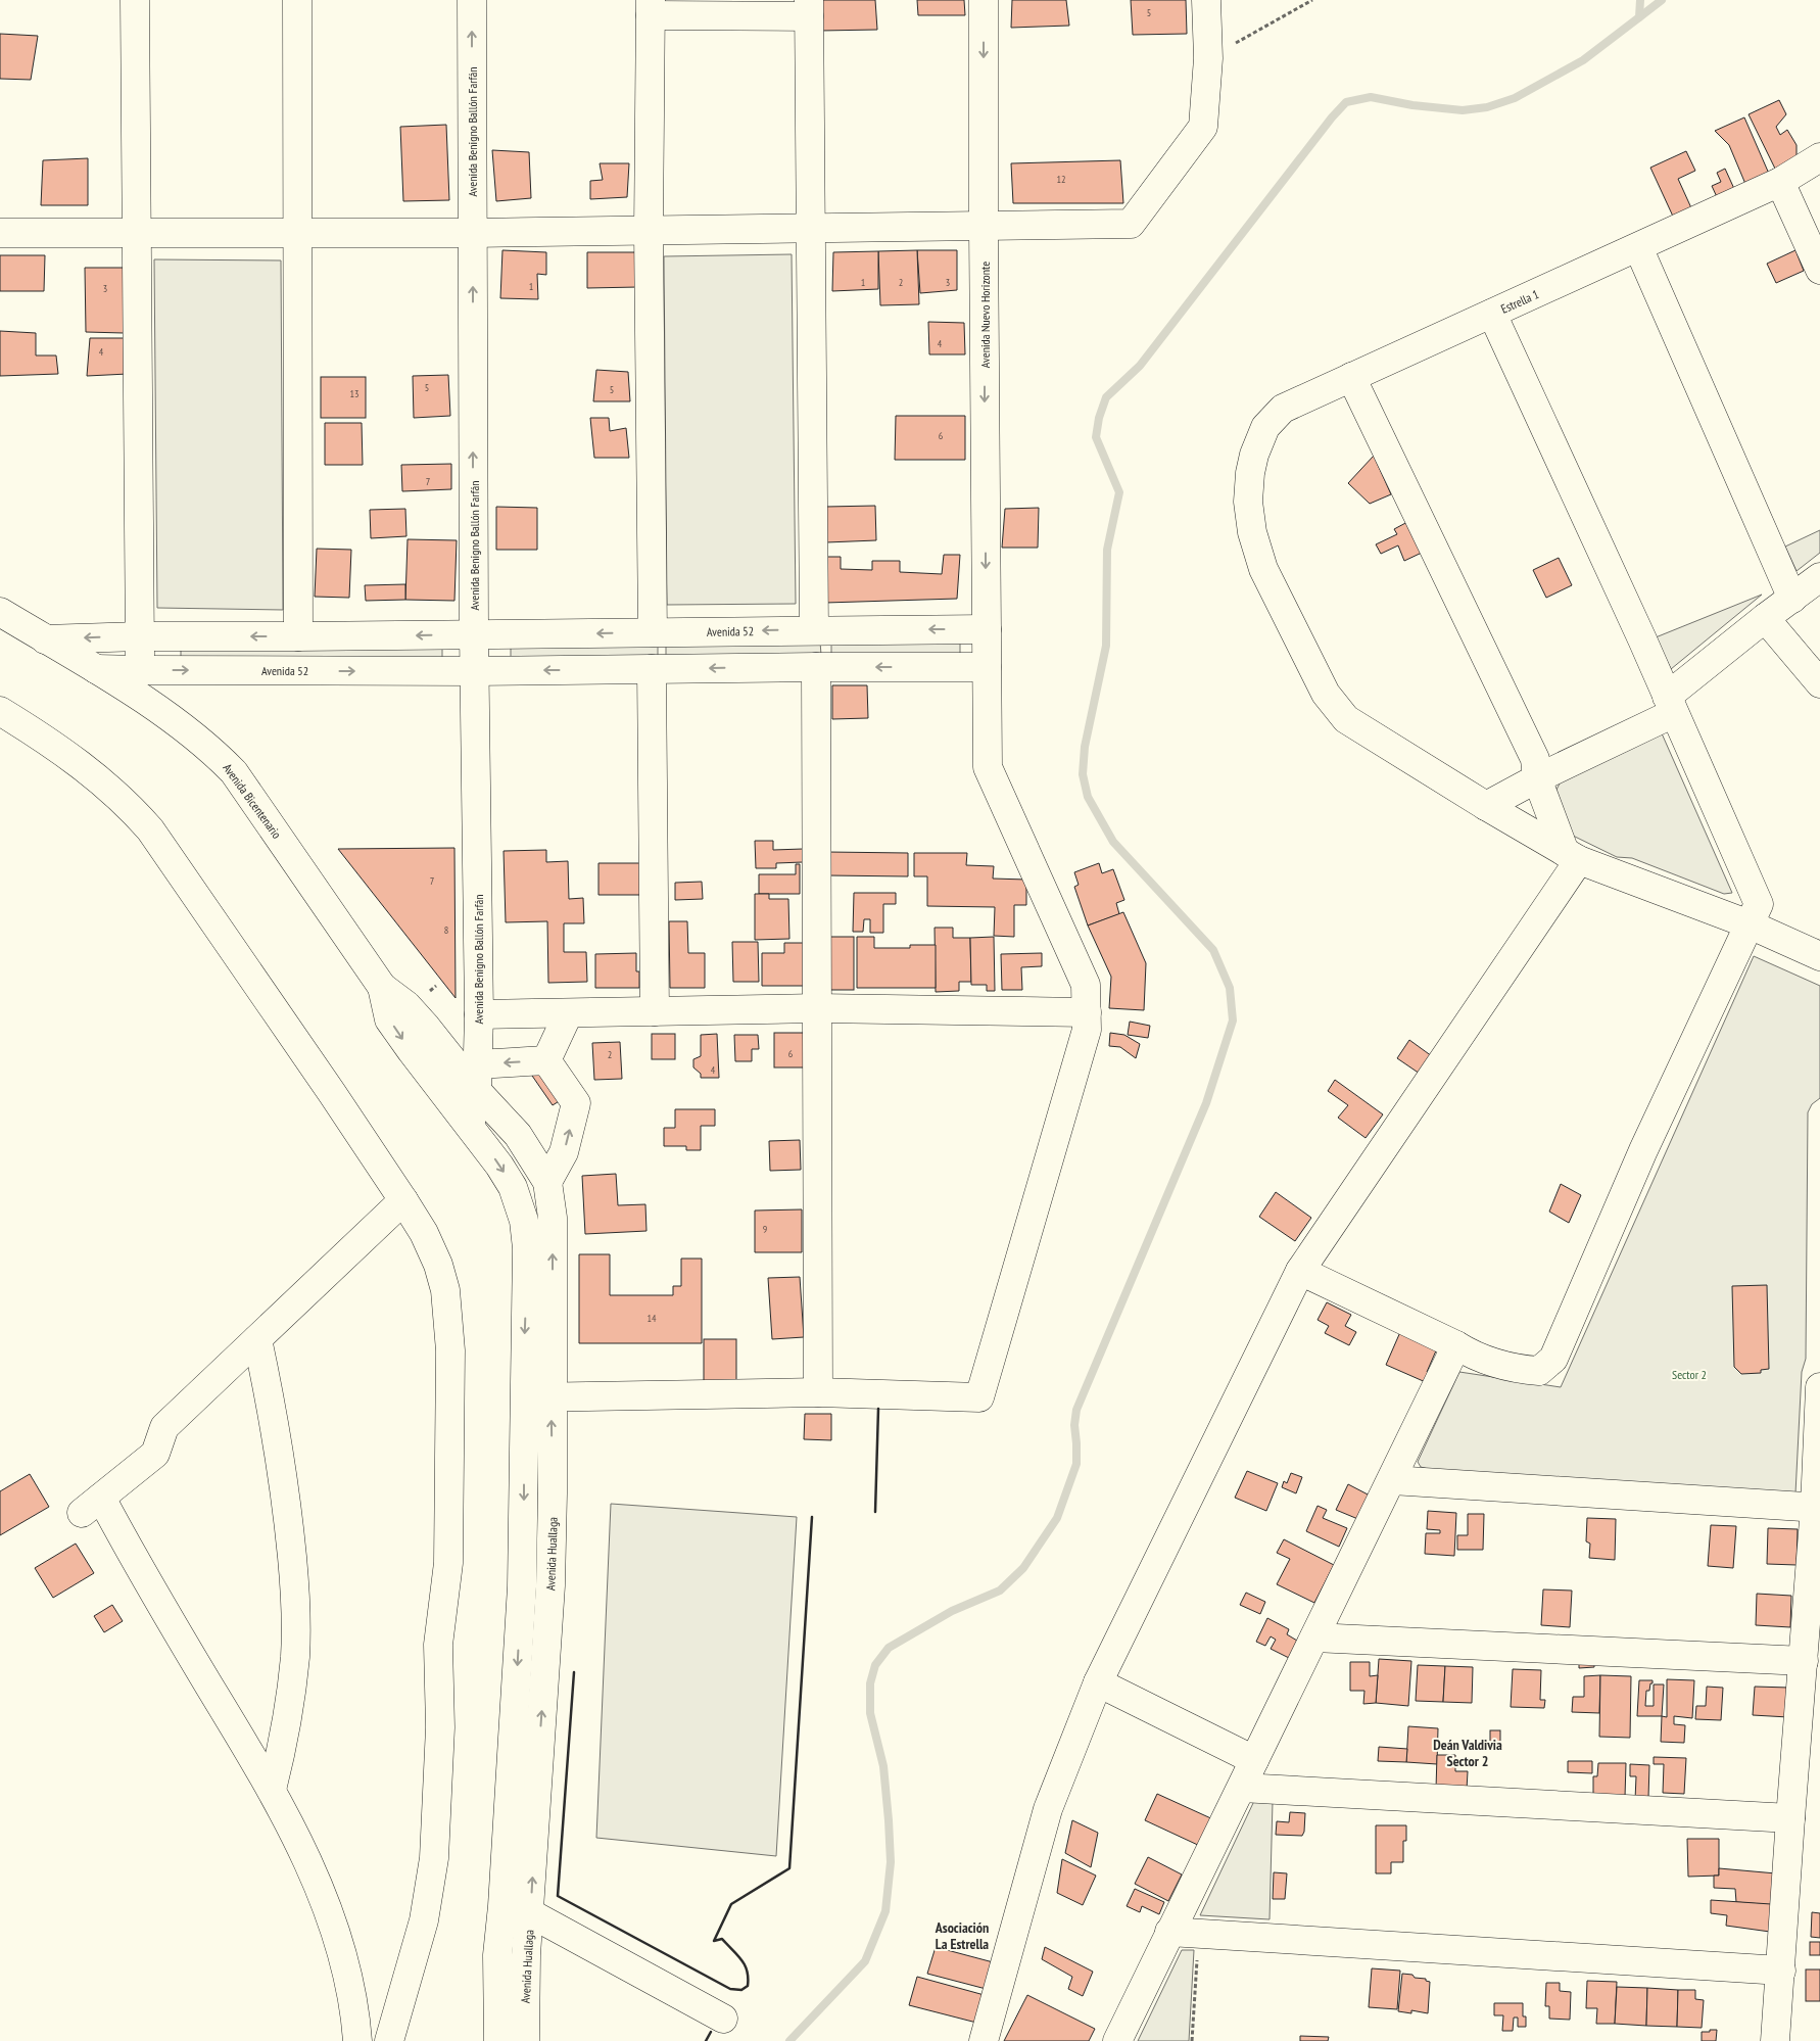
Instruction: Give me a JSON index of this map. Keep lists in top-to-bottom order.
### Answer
{
  "streets": {
    "street": [
      "Avenida Benigno Ballón Farfán",
      "Estrella 1",
      "Avenida Nuevo Horizonte",
      "Avenida 52",
      "Avenida Bicentenario",
      "Avenida Huallaga"
    ]
  },
  "crossings": [
    ["Avenida Benigno Ballón Farfán", "Avenida 52"],
    ["Avenida Benigno Ballón Farfán", "Avenida Bicentenario"],
    ["Avenida Benigno Ballón Farfán", "Avenida Huallaga"],
    ["Avenida Nuevo Horizonte", "Avenida 52"],
    ["Avenida 52", "Avenida Bicentenario"],
    ["Avenida Bicentenario", "Avenida Huallaga"]
  ],
  "districts": ["Deán Valdivia Sector 2", "Asociación La Estrella"],
  "parks": ["Sector 2"],
  "house_numbers": [
    "5",
    "12",
    "1",
    "2",
    "3",
    "1",
    "3",
    "4",
    "4",
    "5",
    "5",
    "13",
    "6",
    "7",
    "7",
    "8",
    "6",
    "2",
    "4",
    "9",
    "14"
  ]
}
